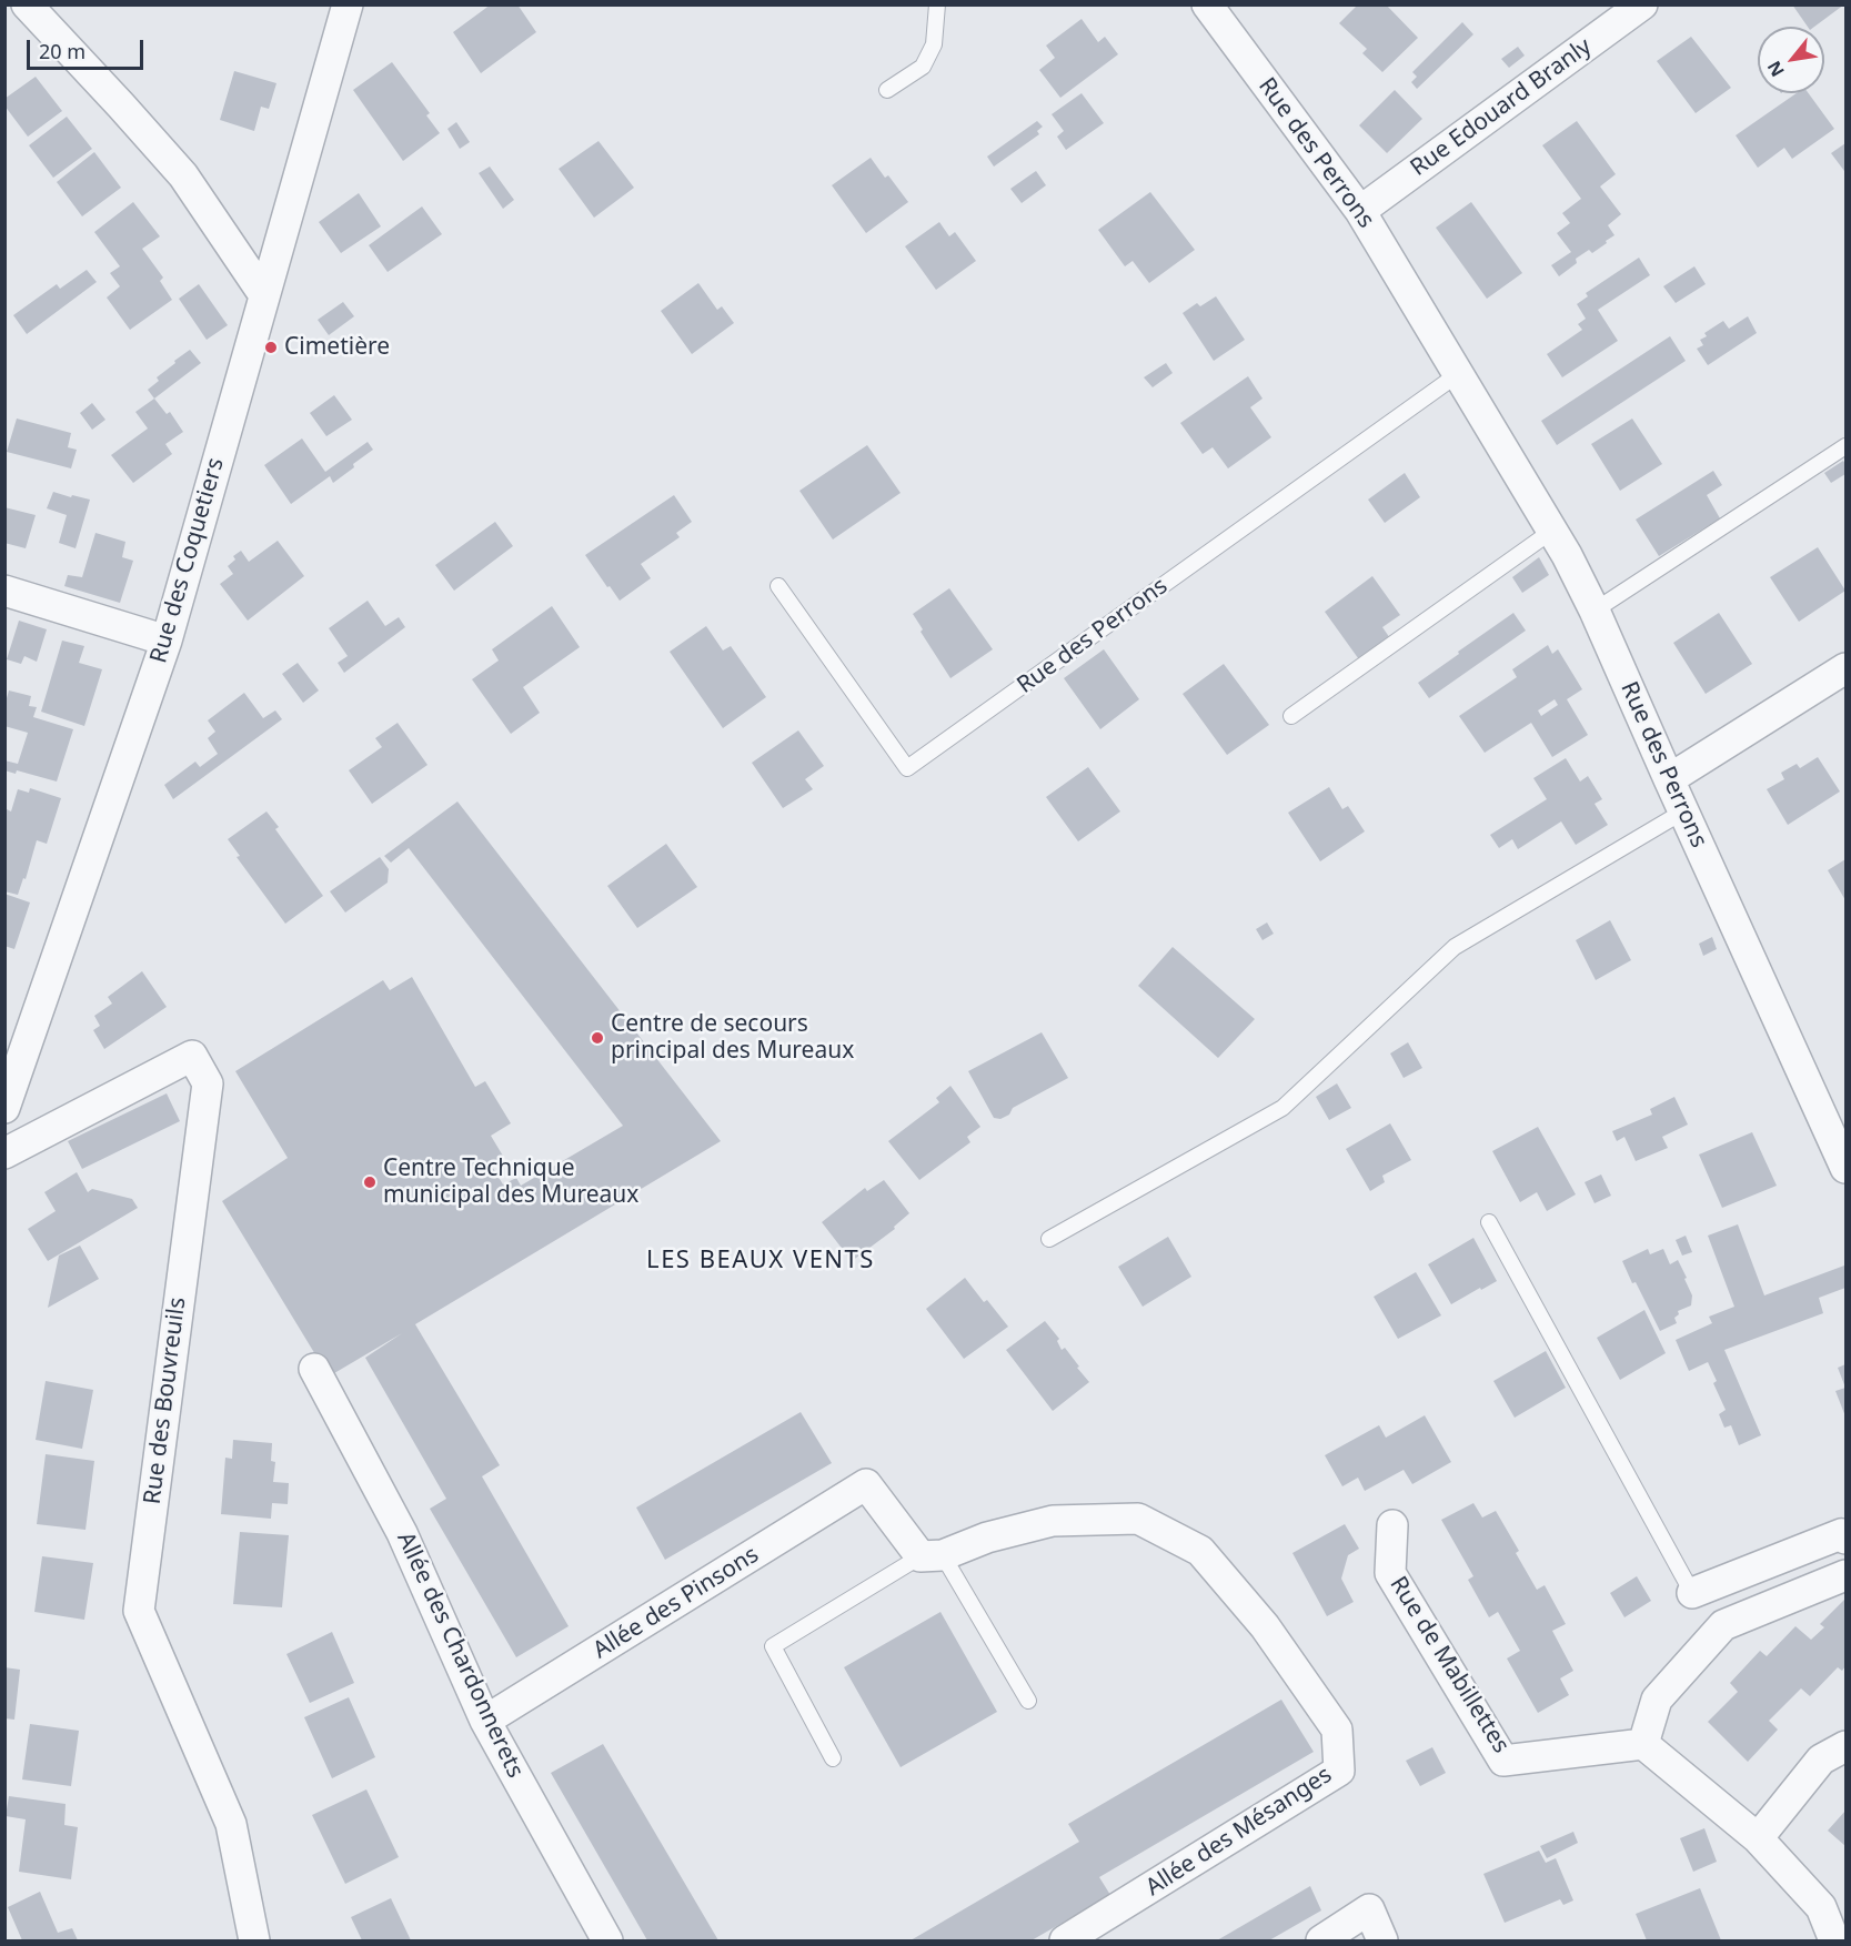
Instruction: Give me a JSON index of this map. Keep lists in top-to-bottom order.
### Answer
{
  "streets": {
    "street": [
      "Rue Edouard Branly",
      "Rue des Perrons",
      "Rue des Coquetiers",
      "Rue des Bouvreuils",
      "Allée des Pinsons",
      "Allée des Chardonnerets",
      "Rue de Mabillettes",
      "Allée des Mésanges"
    ]
  },
  "crossings": [
    ["Rue Edouard Branly", "Rue des Perrons"],
    ["Allée des Pinsons", "Allée des Chardonnerets"],
    ["Allée des Pinsons", "Allée des Mésanges"]
  ],
  "districts": ["LES BEAUX VENTS"],
  "places": ["Cimetière", "Centre de secours principal des Mureaux", "Centre Technique municipal des Mureaux"],
  "scale_bar": "20 m",
  "north": "bottom left"
}
